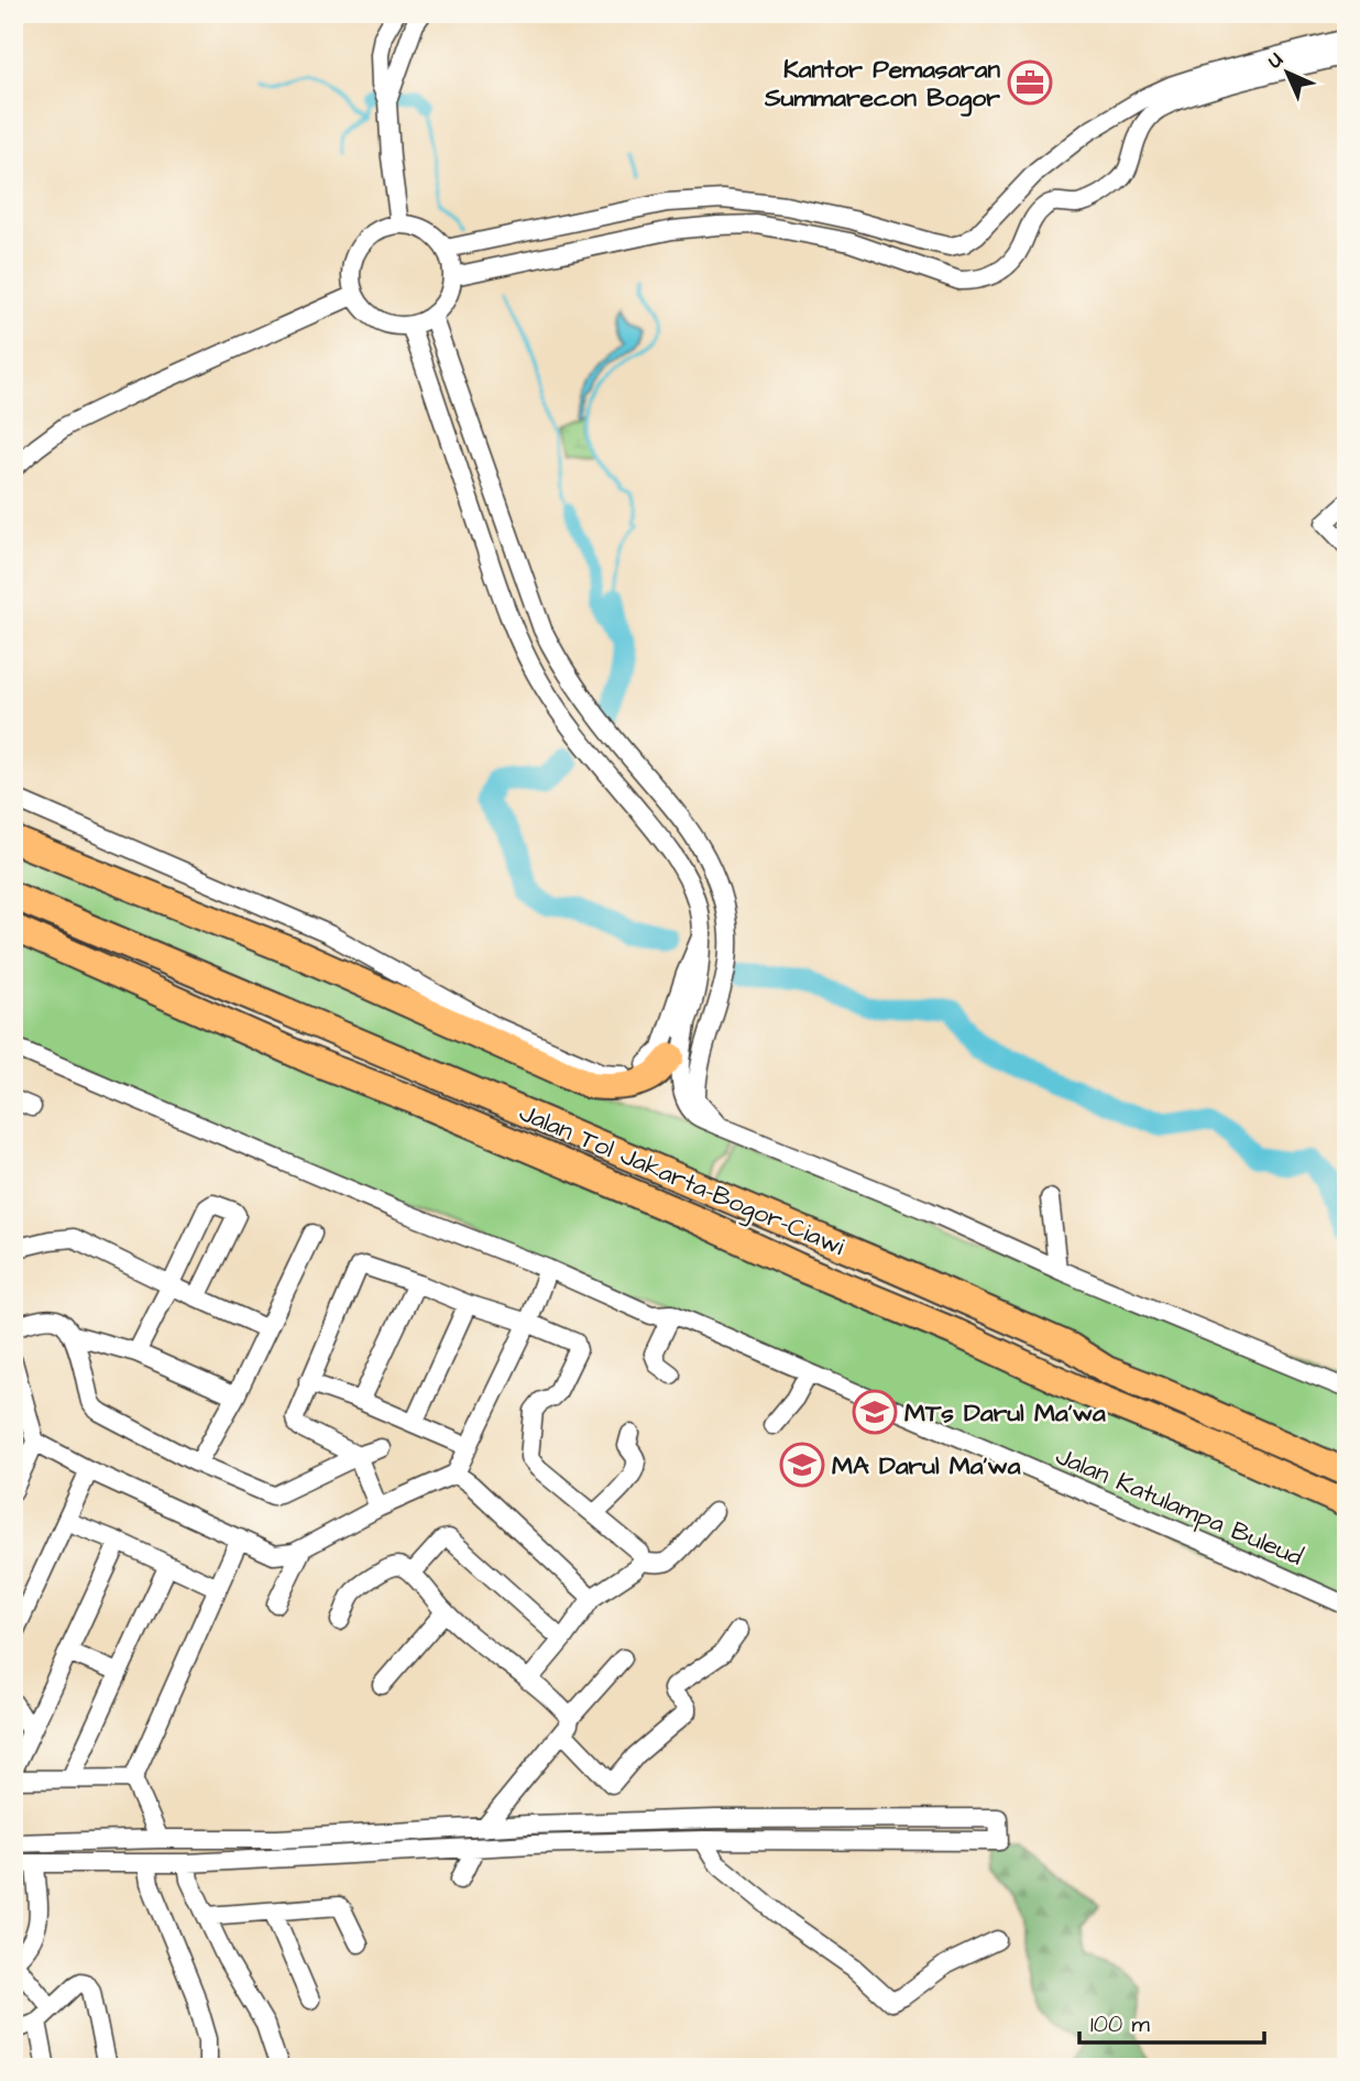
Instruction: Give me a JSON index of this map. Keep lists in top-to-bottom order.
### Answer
{
  "streets": {
    "highway": ["Jalan Tol Jakarta–Bogor–Ciawi"],
    "street": ["Jalan Katulampa Buleud"]
  },
  "places": {
    "office": ["Kantor Pemasaran Summarecon Bogor"],
    "school or university": ["MTs Darul Ma'wa", "MA Darul Ma'wa"]
  },
  "scale_bar": "100 m",
  "north": "top left"
}
